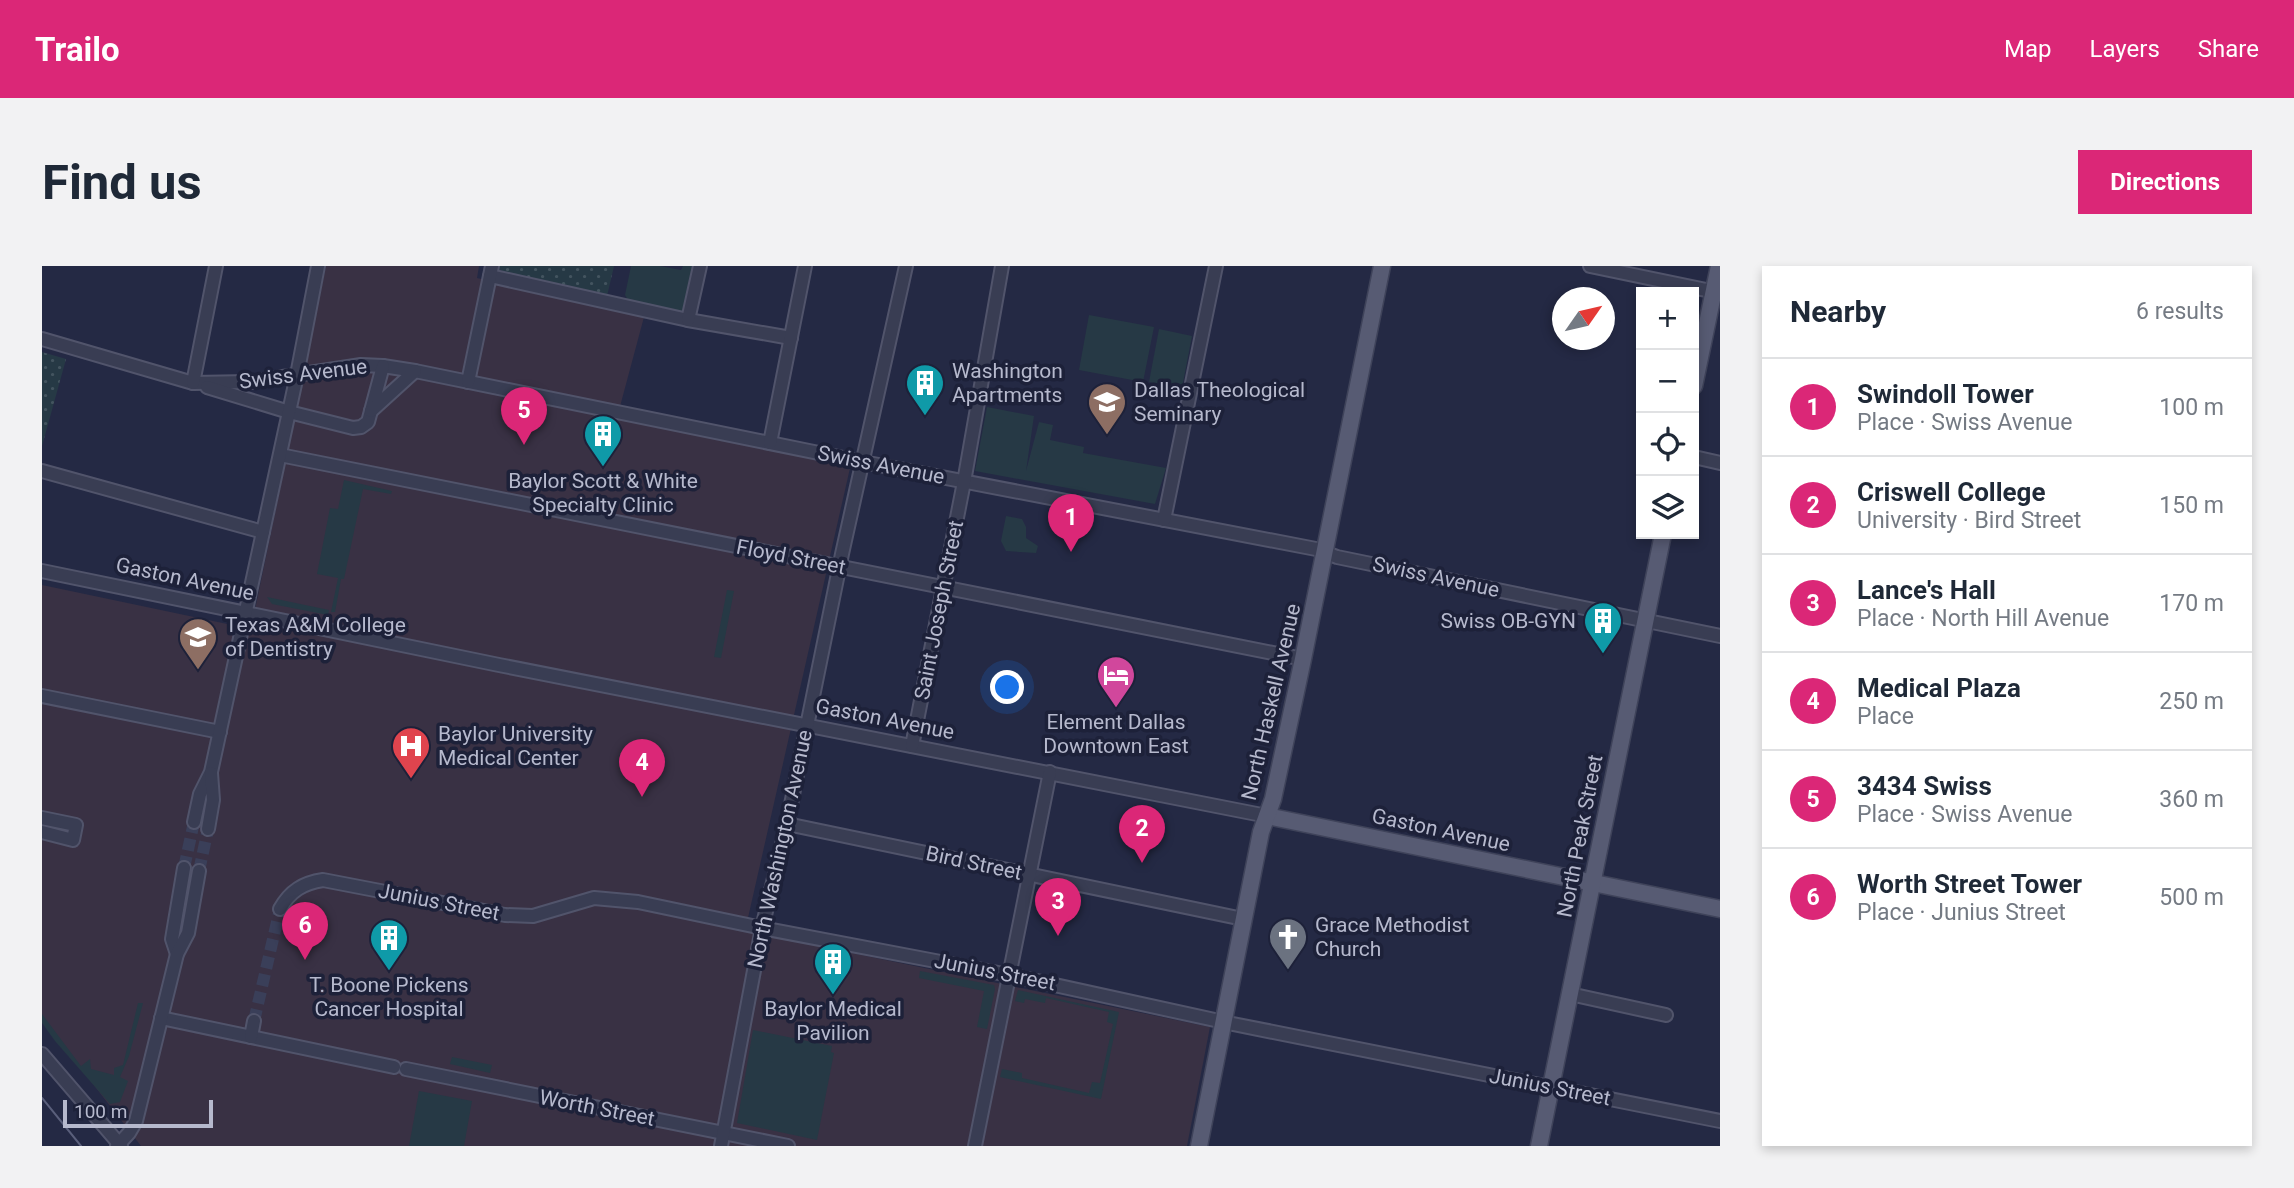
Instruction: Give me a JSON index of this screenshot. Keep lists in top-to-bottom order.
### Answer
{
  "streets": {
    "main road": ["Gaston Avenue", "North Haskell Avenue", "North Peak Street"],
    "street": [
      "Swiss Avenue",
      "Floyd Street",
      "Saint Joseph Street",
      "North Washington Avenue",
      "Bird Street",
      "Junius Street",
      "Worth Street"
    ]
  },
  "crossings": [
    ["Swiss Avenue", "Saint Joseph Street"],
    ["Swiss Avenue", "North Haskell Avenue"],
    ["Swiss Avenue", "North Peak Street"],
    ["Swiss Avenue", "North Washington Avenue"],
    ["Floyd Street", "Saint Joseph Street"],
    ["Floyd Street", "North Haskell Avenue"],
    ["Floyd Street", "North Washington Avenue"],
    ["Gaston Avenue", "Saint Joseph Street"],
    ["Gaston Avenue", "North Haskell Avenue"],
    ["Gaston Avenue", "North Peak Street"],
    ["Gaston Avenue", "North Washington Avenue"],
    ["North Haskell Avenue", "Bird Street"],
    ["North Haskell Avenue", "Junius Street"],
    ["North Peak Street", "Junius Street"],
    ["North Washington Avenue", "Bird Street"],
    ["North Washington Avenue", "Junius Street"],
    ["North Washington Avenue", "Worth Street"]
  ],
  "places": {
    "building": [
      "Washington Apartments",
      "Baylor Scott & White Specialty Clinic",
      "Swiss OB-GYN",
      "T. Boone Pickens Cancer Hospital",
      "Baylor Medical Pavilion"
    ],
    "school or university": ["Dallas Theological Seminary", "Texas A&M College of Dentistry"],
    "hotel": ["Element Dallas Downtown East"],
    "hospital": ["Baylor University Medical Center"],
    "church": ["Grace Methodist Church"]
  },
  "scale_bar": "100 m",
  "north": "top right",
  "page": {
    "header": "Trailo",
    "nav": ["Map", "Layers", "Share"],
    "buttons": "Directions",
    "title": "Find us",
    "heading": ["Nearby", "6 results"],
    "map_buttons": ["+", "−"],
    "list": [
      {
        "mark": "1",
        "name": "Swindoll Tower",
        "note": "Place · Swiss Avenue",
        "value": "100 m"
      },
      {
        "mark": "2",
        "name": "Criswell College",
        "note": "University · Bird Street",
        "value": "150 m"
      },
      {
        "mark": "3",
        "name": "Lance's Hall",
        "note": "Place · North Hill Avenue",
        "value": "170 m"
      },
      {
        "mark": "4",
        "name": "Medical Plaza",
        "note": "Place",
        "value": "250 m"
      },
      {
        "mark": "5",
        "name": "3434 Swiss",
        "note": "Place · Swiss Avenue",
        "value": "360 m"
      },
      {
        "mark": "6",
        "name": "Worth Street Tower",
        "note": "Place · Junius Street",
        "value": "500 m"
      }
    ],
    "pins": [
      "5",
      "1",
      "4",
      "2",
      "3",
      "6"
    ],
    "scale": "100 m"
  }
}
